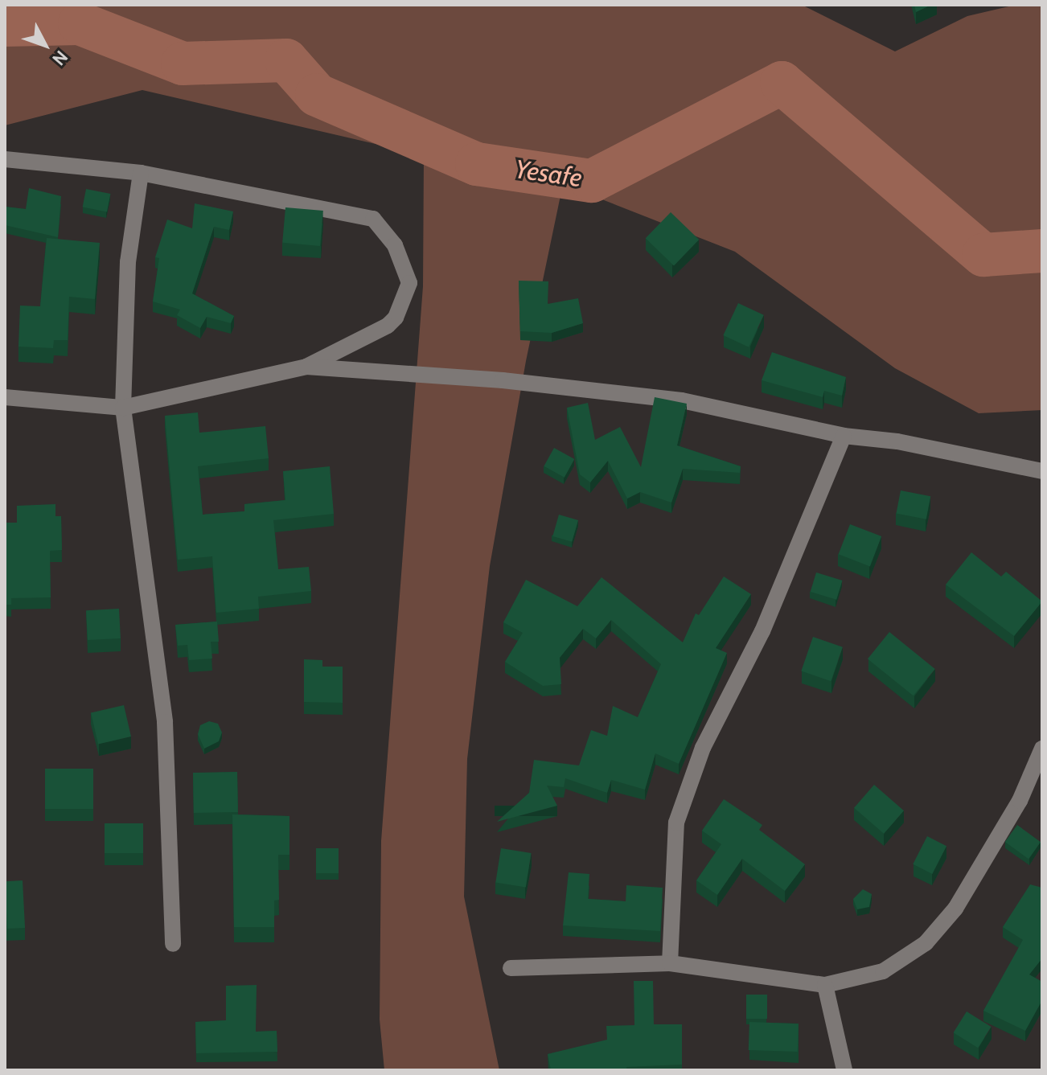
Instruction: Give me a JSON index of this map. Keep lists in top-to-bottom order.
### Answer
{
  "water": ["Yesafe"],
  "north": "bottom right"
}
